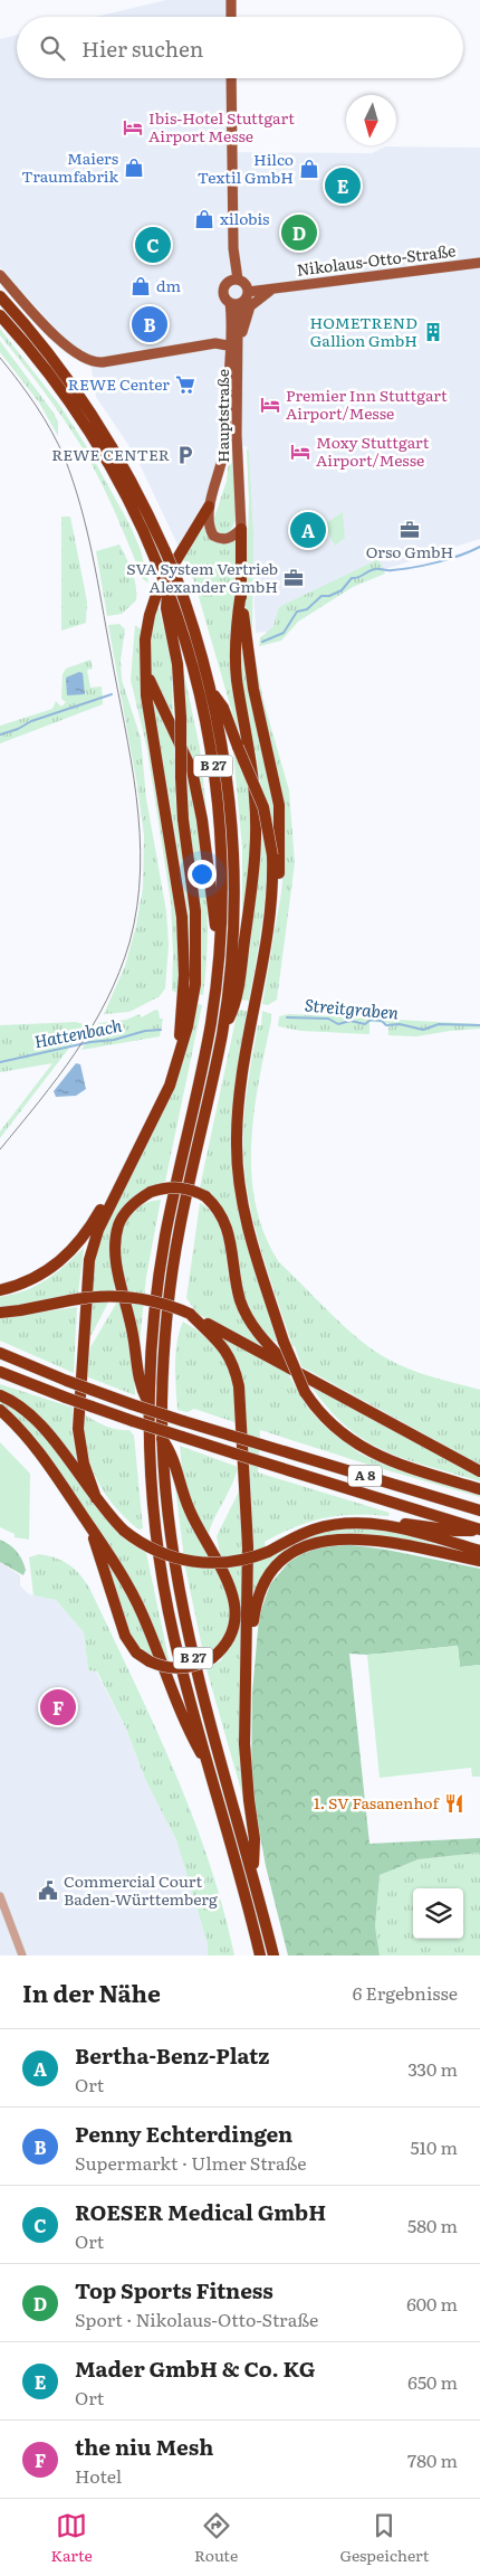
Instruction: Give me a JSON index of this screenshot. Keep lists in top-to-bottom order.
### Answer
{
  "streets": {
    "highway": ["B 27", "A 8"],
    "main road": ["Nikolaus-Otto-Straße", "Hauptstraße"]
  },
  "crossings": [
    ["Nikolaus-Otto-Straße", "Hauptstraße"]
  ],
  "water": ["Streitgraben", "Hattenbach"],
  "places": {
    "hotel": ["Ibis-Hotel Stuttgart Airport Messe", "Premier Inn Stuttgart Airport/Messe", "Moxy Stuttgart Airport/Messe"],
    "shop": [
      "Maiers Traumfabrik",
      "Hilco Textil GmbH",
      "xilobis",
      "dm"
    ],
    "building": ["HOMETREND Gallion GmbH"],
    "supermarket": ["REWE Center"],
    "parking": ["REWE CENTER"],
    "office": ["Orso GmbH", "SVA System Vertrieb Alexander GmbH"],
    "restaurant": ["1. SV Fasanenhof"],
    "public building": ["Commercial Court Baden-Württemberg"]
  },
  "north": "bottom",
  "page": {
    "search": "Hier suchen",
    "pins": [
      "E",
      "D",
      "C",
      "B",
      "A",
      "F"
    ],
    "heading": ["In der Nähe", "6 Ergebnisse"],
    "list": [
      {
        "mark": "A",
        "name": "Bertha-Benz-Platz",
        "note": "Ort",
        "value": "330 m"
      },
      {
        "mark": "B",
        "name": "Penny Echterdingen",
        "note": "Supermarkt · Ulmer Straße",
        "value": "510 m"
      },
      {
        "mark": "C",
        "name": "ROESER Medical GmbH",
        "note": "Ort",
        "value": "580 m"
      },
      {
        "mark": "D",
        "name": "Top Sports Fitness",
        "note": "Sport · Nikolaus-Otto-Straße",
        "value": "600 m"
      },
      {
        "mark": "E",
        "name": "Mader GmbH & Co. KG",
        "note": "Ort",
        "value": "650 m"
      },
      {
        "mark": "F",
        "name": "the niu Mesh",
        "note": "Hotel",
        "value": "780 m"
      }
    ],
    "nav": ["Karte", "Route", "Gespeichert"]
  }
}
